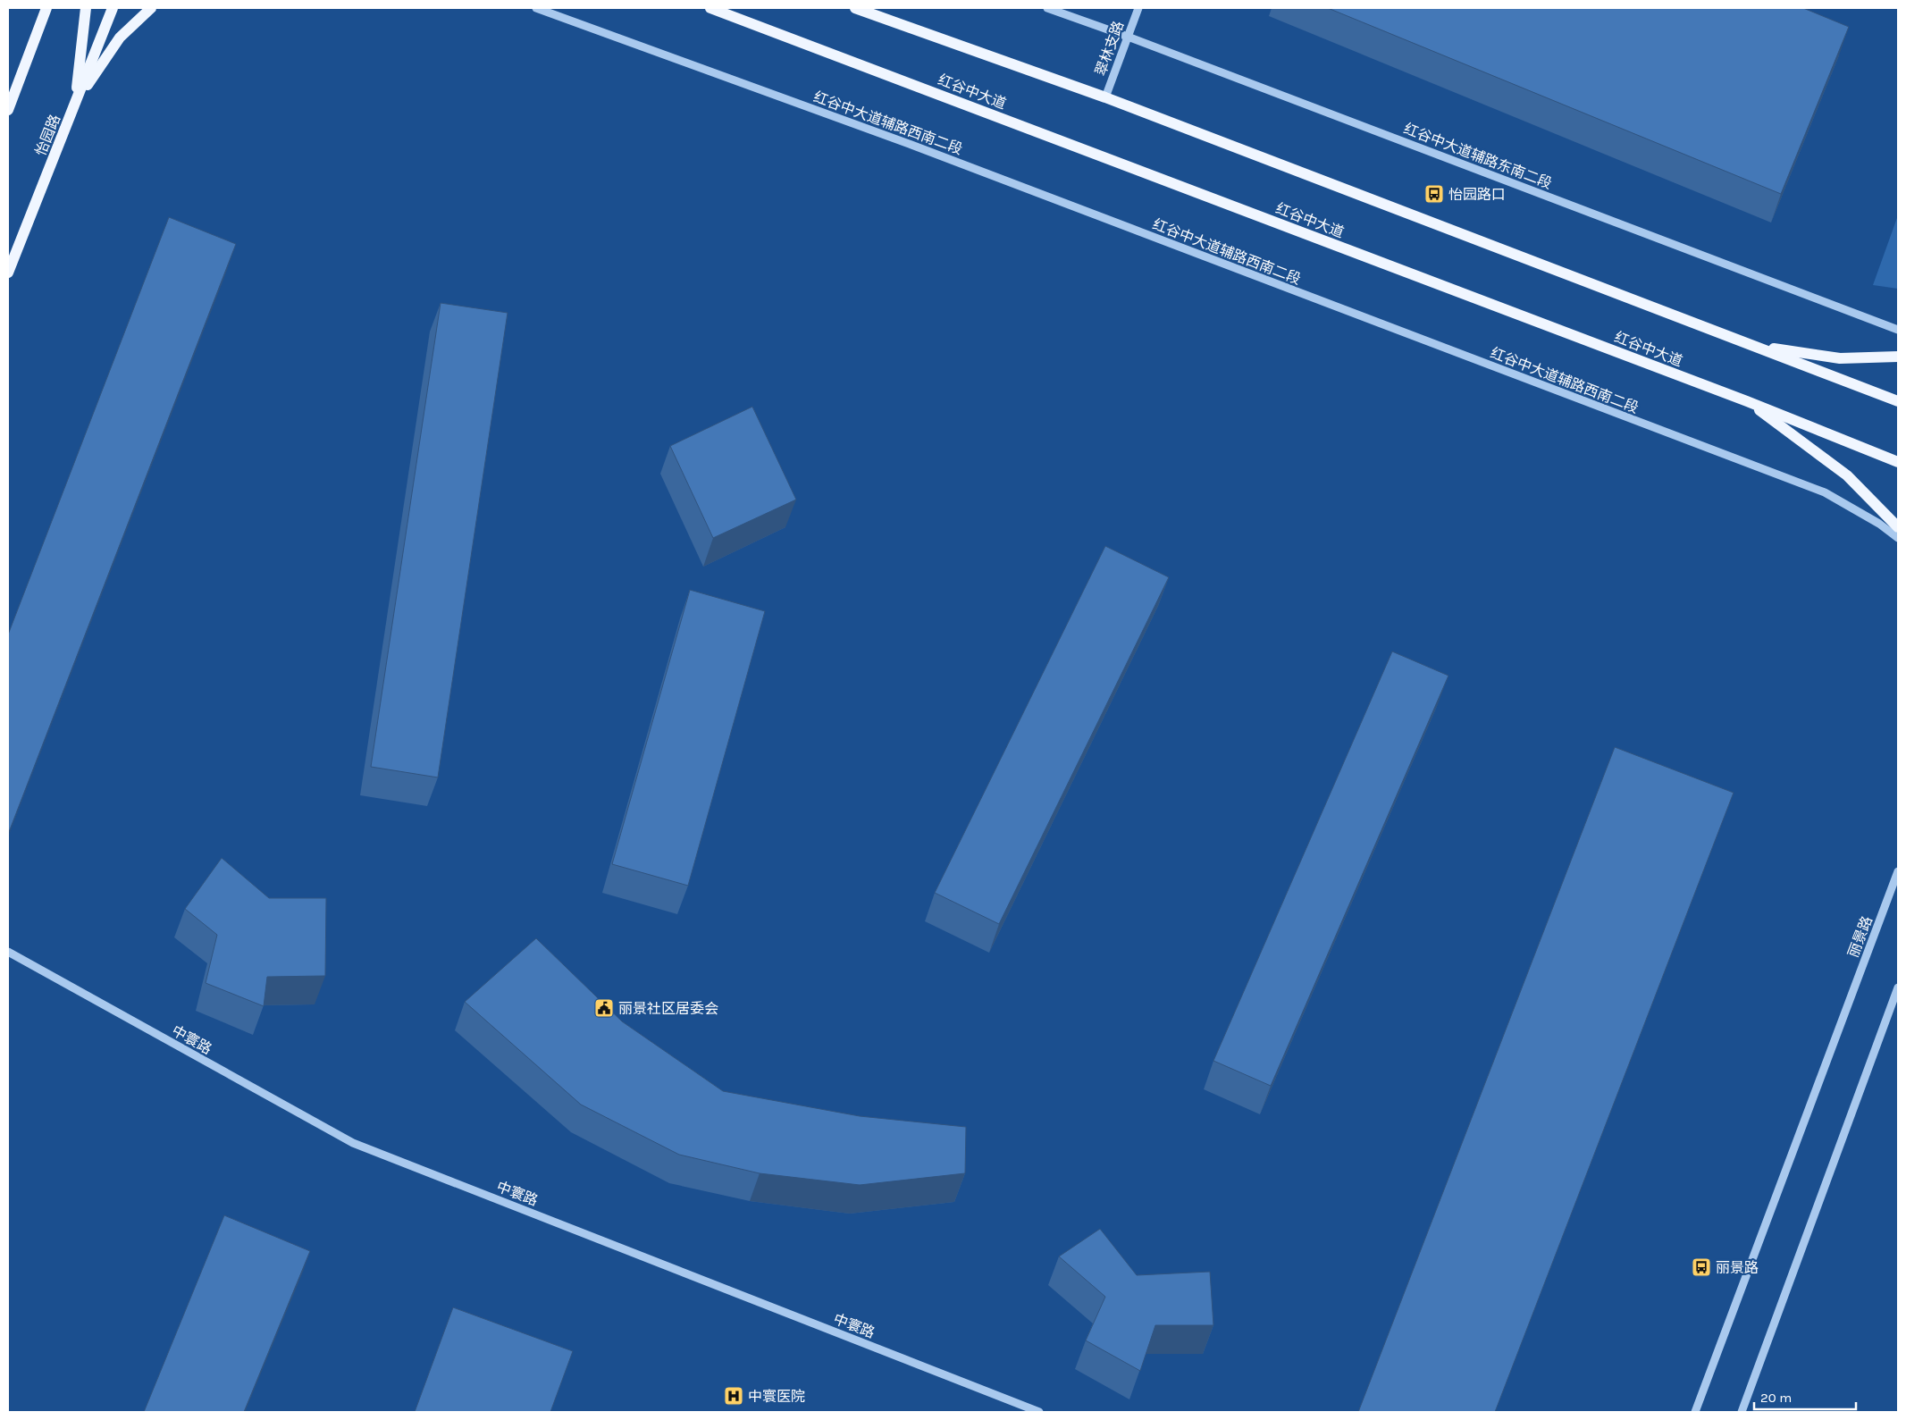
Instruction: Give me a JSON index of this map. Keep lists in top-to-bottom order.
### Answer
{
  "streets": {
    "main road": ["红谷中大道", "怡园路"],
    "street": [
      "翠林支路",
      "红谷中大道辅路西南二段",
      "红谷中大道辅路东南二段",
      "丽景路",
      "中寰路"
    ]
  },
  "crossings": [
    ["翠林支路", "红谷中大道辅路东南二段"]
  ],
  "places": {
    "bus stop": ["怡园路口", "丽景路"],
    "public building": ["丽景社区居委会"],
    "hospital": ["中寰医院"]
  },
  "scale_bar": "20 m"
}
